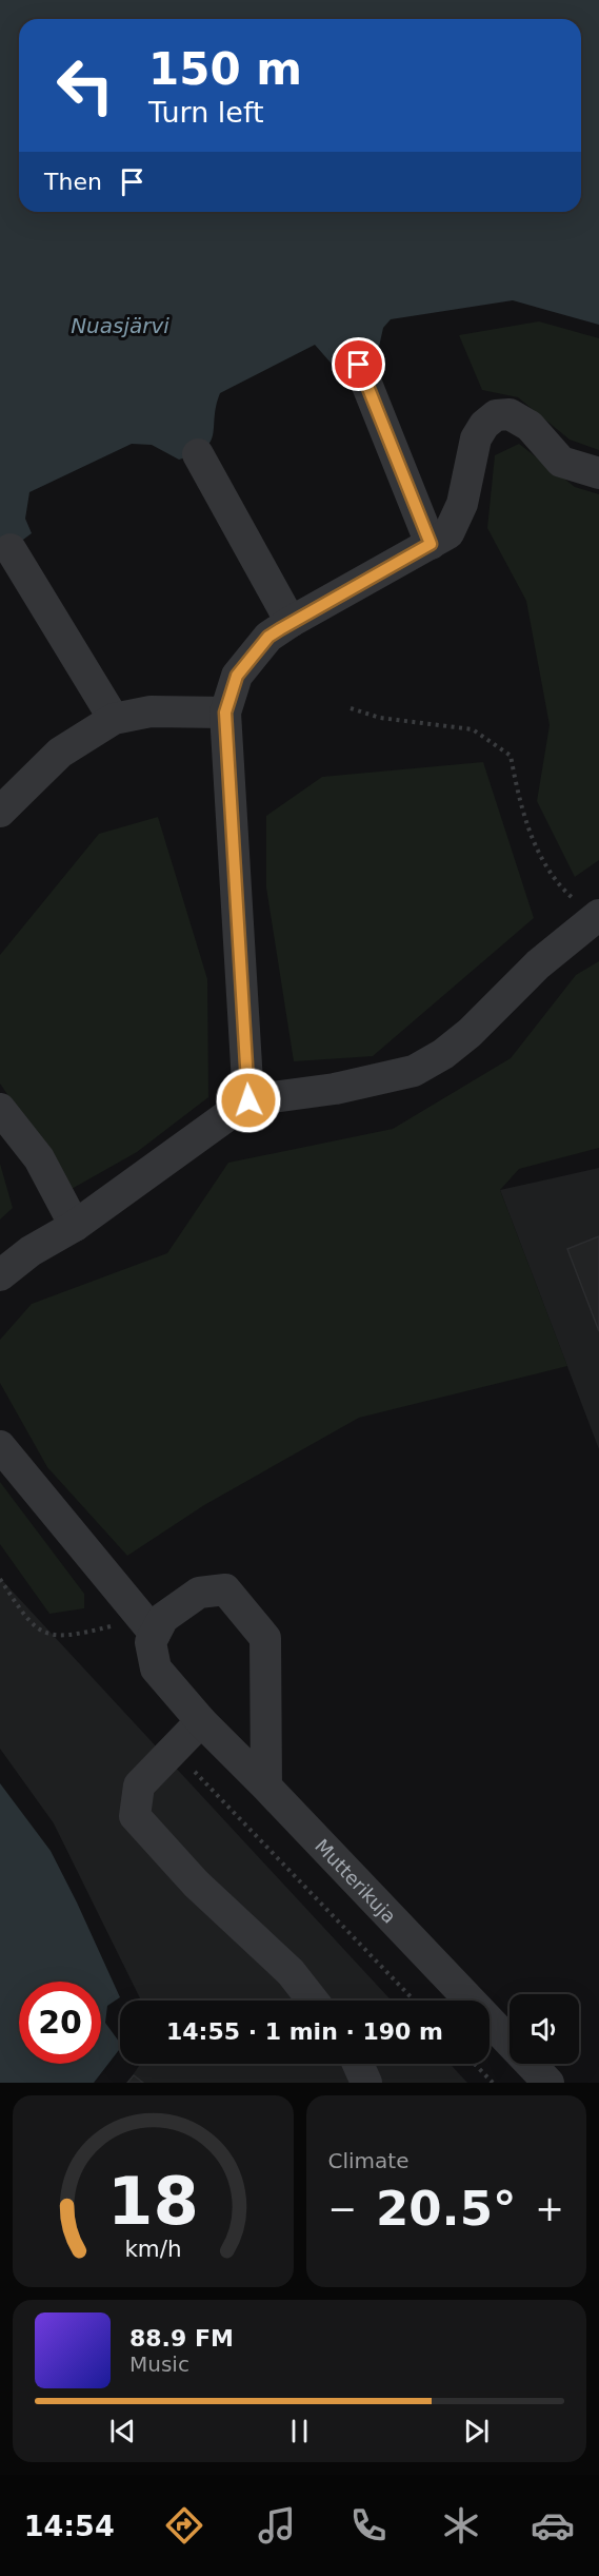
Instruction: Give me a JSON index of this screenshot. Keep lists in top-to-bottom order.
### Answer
{
  "streets": {
    "street": ["Mutterikuja"]
  },
  "water": ["Nuasjärvi"],
  "page": {
    "turn": ["150 m", "Turn left"],
    "then": "Then",
    "limit": "20",
    "trip": "14:55 · 1 min · 190 m",
    "tile": "Climate",
    "heat": ["−", "20.5°", "+"],
    "song": ["88.9 FM", "Music"],
    "tabs": "14:54",
    "gauge": ["18", "km/h"]
  }
}
